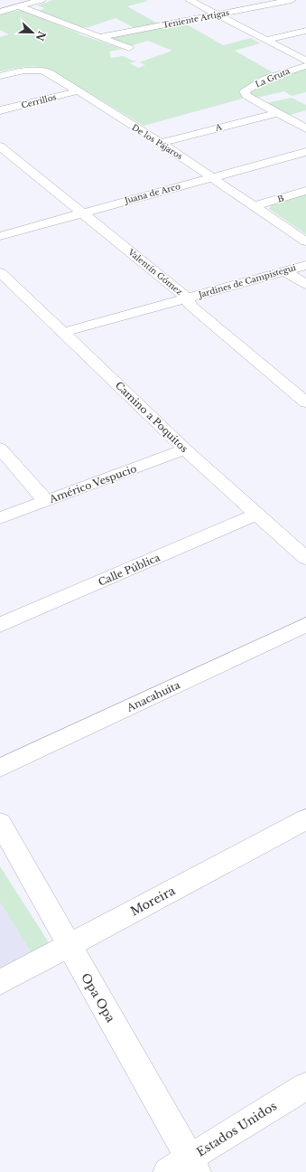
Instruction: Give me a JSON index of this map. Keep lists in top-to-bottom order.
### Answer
{
  "streets": {
    "street": [
      "Teniente Artigas",
      "La Gruta",
      "Cerrillos",
      "A",
      "De los Pájaros",
      "Juana de Arco",
      "B",
      "Valentín Gómez",
      "Jardines de Campistegui",
      "Camino a Poquitos",
      "Américo Vespucio",
      "Calle Pública",
      "Anacahuita",
      "Moreira",
      "Opa Opa",
      "Estados Unidos"
    ]
  },
  "crossings": [
    ["La Gruta", "A"],
    ["Cerrillos", "De los Pájaros"],
    ["A", "De los Pájaros"],
    ["De los Pájaros", "Juana de Arco"],
    ["De los Pájaros", "B"],
    ["Juana de Arco", "Valentín Gómez"],
    ["Valentín Gómez", "Jardines de Campistegui"],
    ["Jardines de Campistegui", "Camino a Poquitos"],
    ["Camino a Poquitos", "Américo Vespucio"],
    ["Camino a Poquitos", "Calle Pública"],
    ["Moreira", "Opa Opa"],
    ["Opa Opa", "Estados Unidos"]
  ],
  "north": "right"
}
